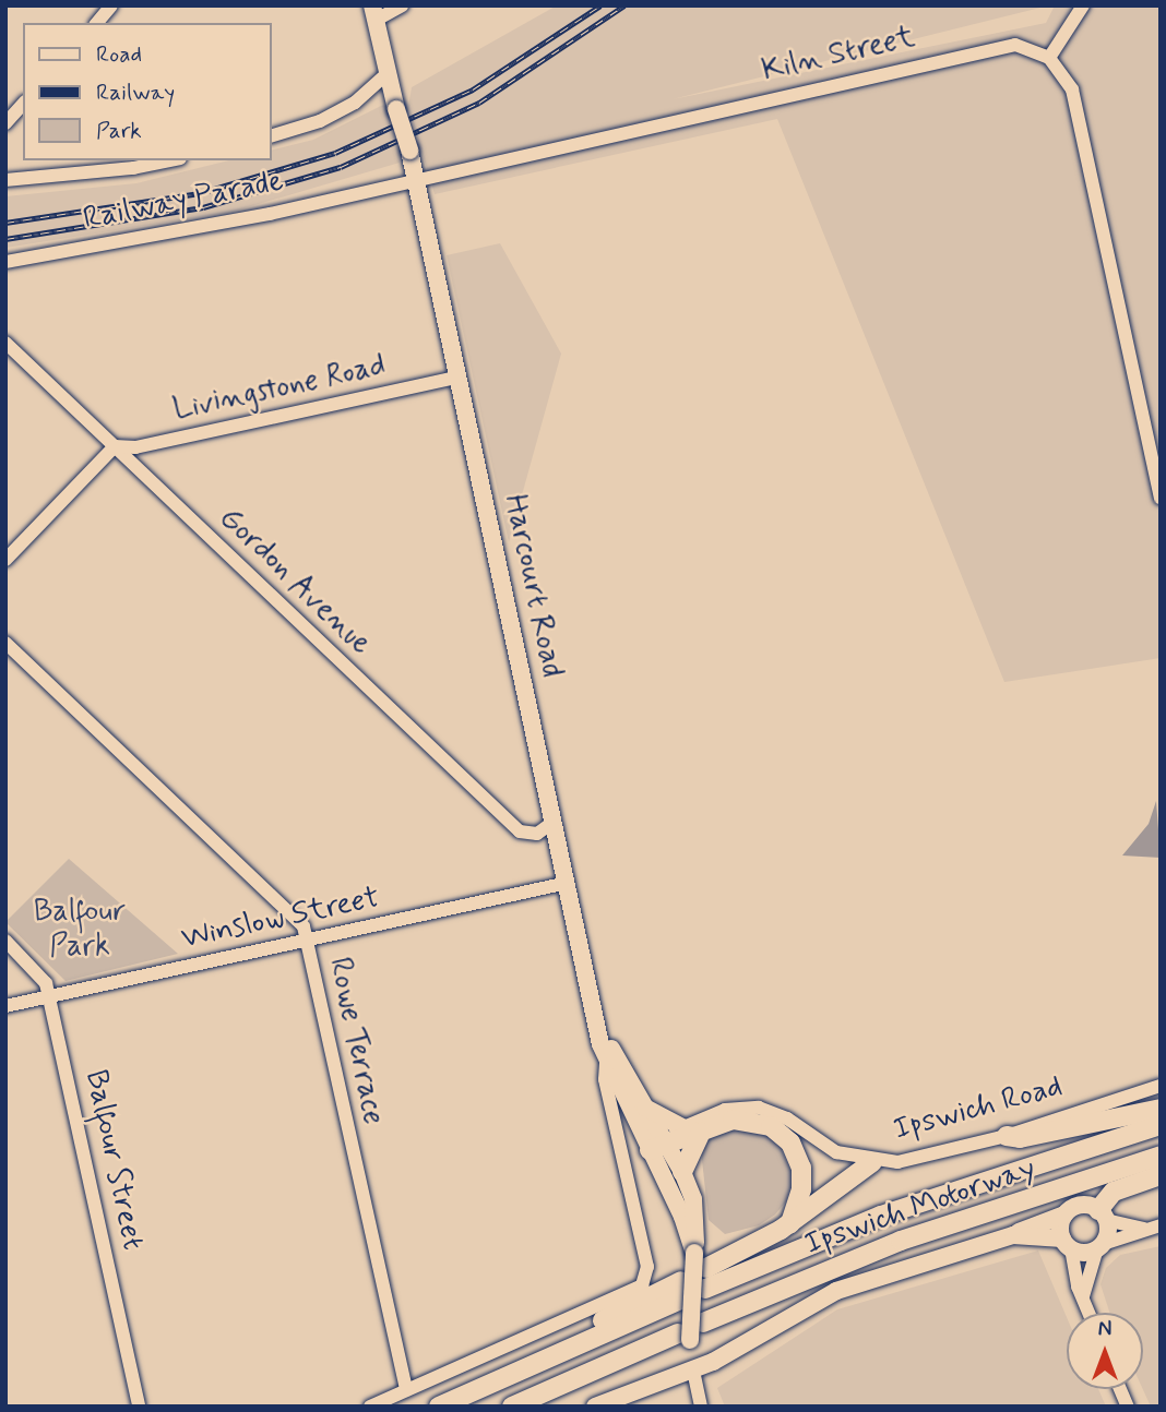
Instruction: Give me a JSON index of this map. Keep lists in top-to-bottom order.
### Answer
{
  "streets": {
    "highway": ["Ipswich Motorway"],
    "main road": ["Harcourt Road"],
    "street": [
      "Kiln Street",
      "Railway Parade",
      "Livingstone Road",
      "Gordon Avenue",
      "Winslow Street",
      "Rowe Terrace",
      "Ipswich Road",
      "Balfour Street"
    ]
  },
  "crossings": [
    ["Kiln Street", "Railway Parade"],
    ["Kiln Street", "Harcourt Road"],
    ["Railway Parade", "Harcourt Road"],
    ["Livingstone Road", "Gordon Avenue"],
    ["Livingstone Road", "Harcourt Road"],
    ["Gordon Avenue", "Harcourt Road"],
    ["Harcourt Road", "Winslow Street"],
    ["Harcourt Road", "Rowe Terrace"],
    ["Winslow Street", "Rowe Terrace"],
    ["Winslow Street", "Balfour Street"]
  ],
  "parks": ["Balfour Park"],
  "legend": ["Road", "Railway", "Park"],
  "north": "top"
}
